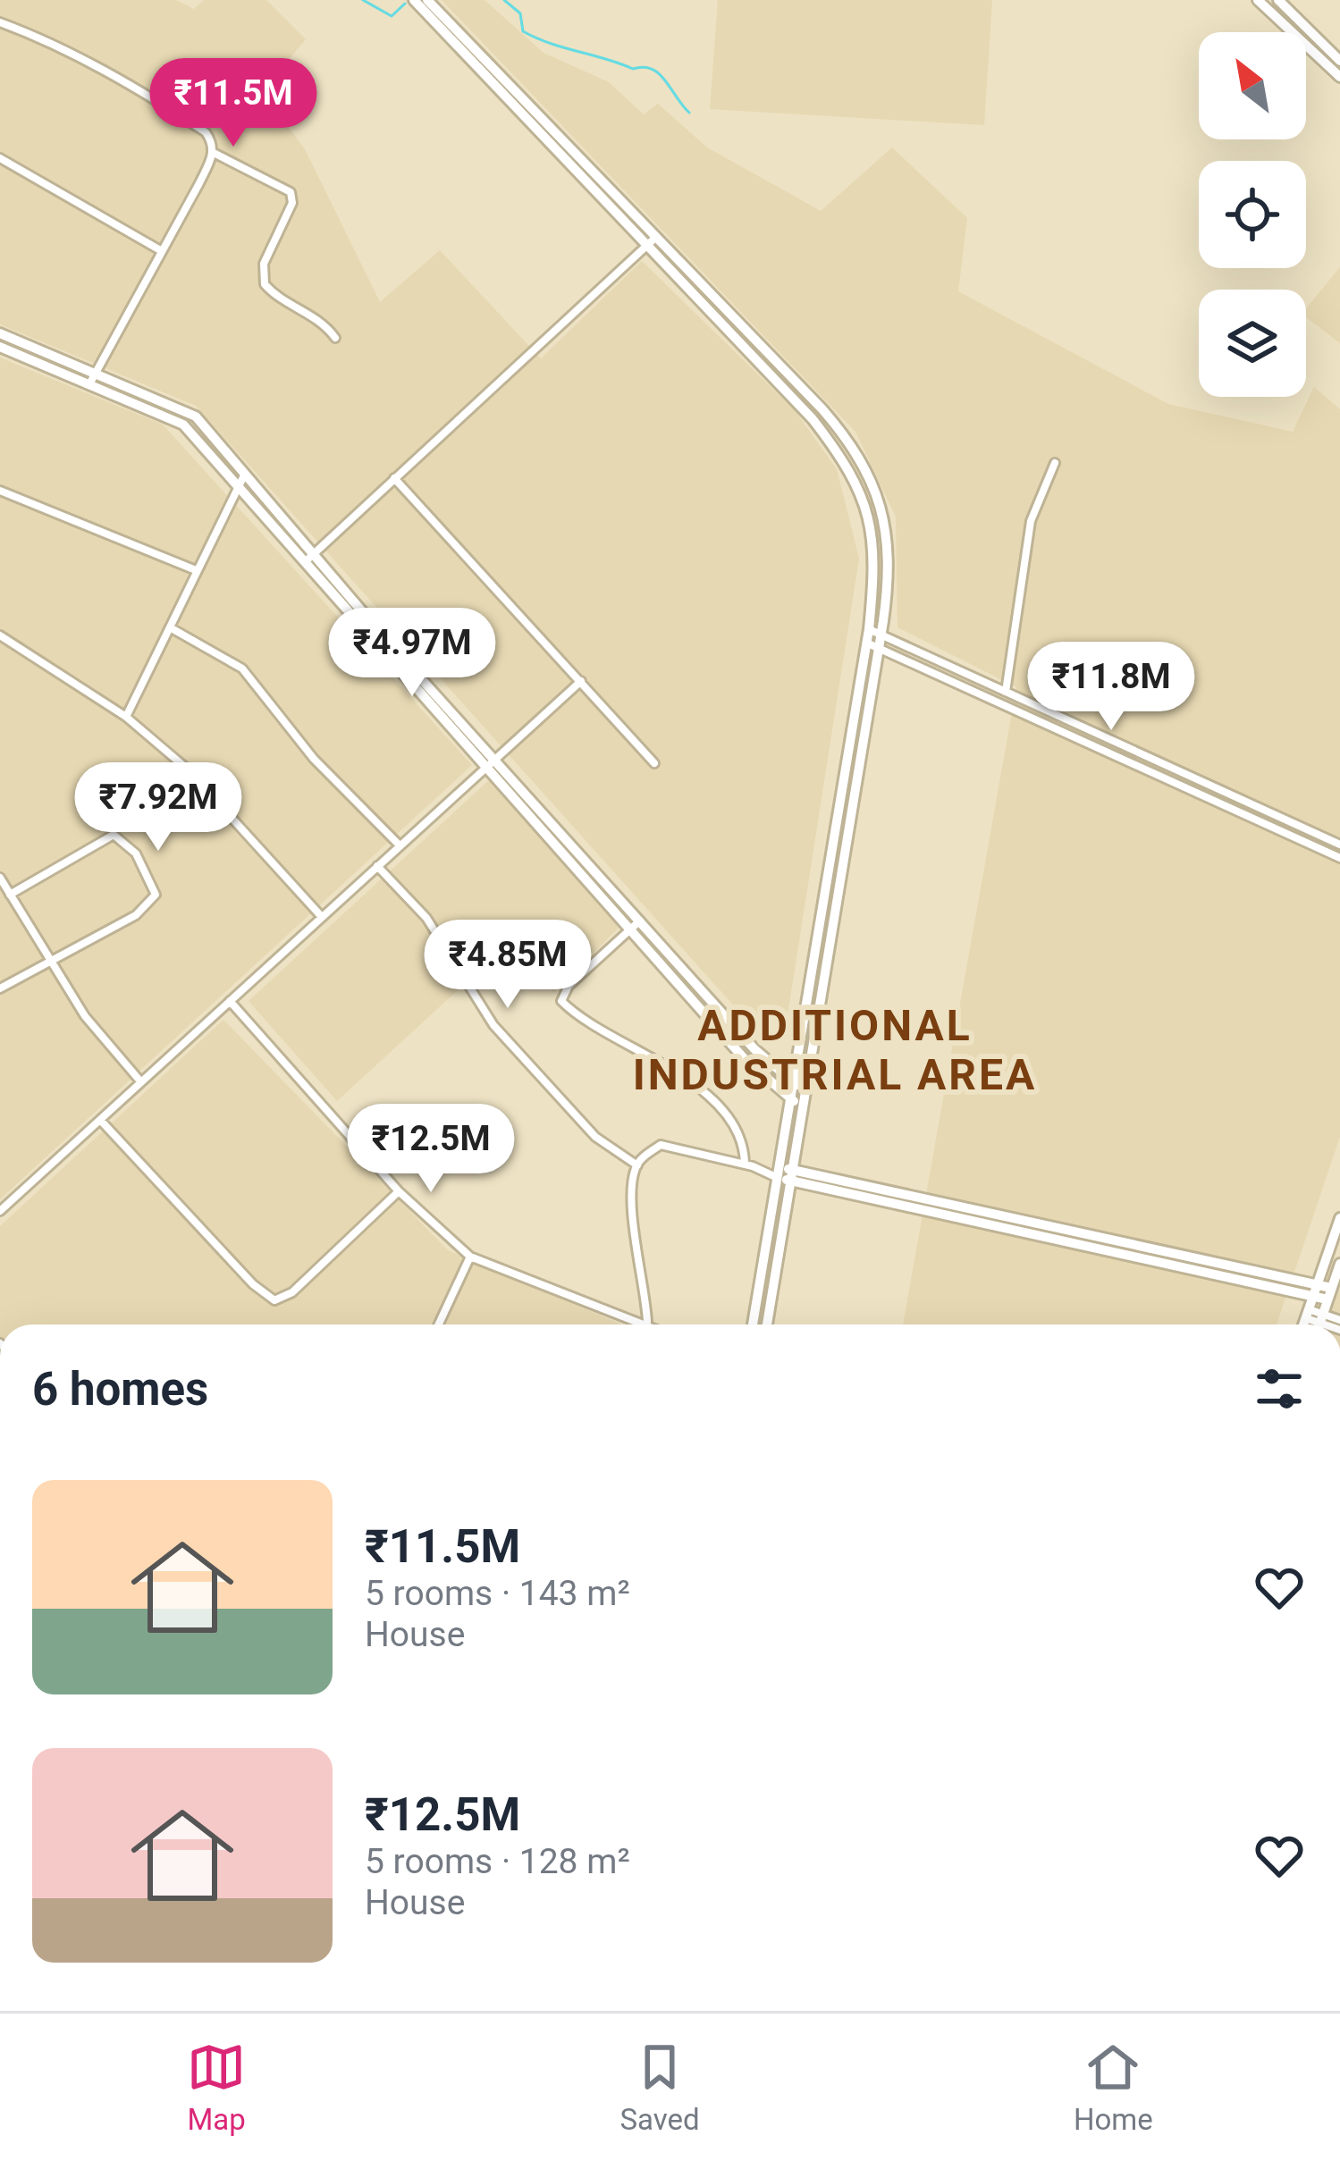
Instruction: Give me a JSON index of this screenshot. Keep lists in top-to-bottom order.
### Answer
{
  "districts": ["ADDITIONAL INDUSTRIAL AREA"],
  "north": "top left",
  "page": {
    "price": [
      "₹11.5M",
      "₹4.97M",
      "₹11.8M",
      "₹7.92M",
      "₹4.85M",
      "₹12.5M"
    ],
    "heading": "6 homes",
    "list": [
      {
        "name": "₹11.5M",
        "note": "5 rooms · 143 m² · House"
      },
      {
        "name": "₹12.5M",
        "note": "5 rooms · 128 m² · House"
      }
    ],
    "tabs": ["Map", "Saved", "Home"]
  }
}
